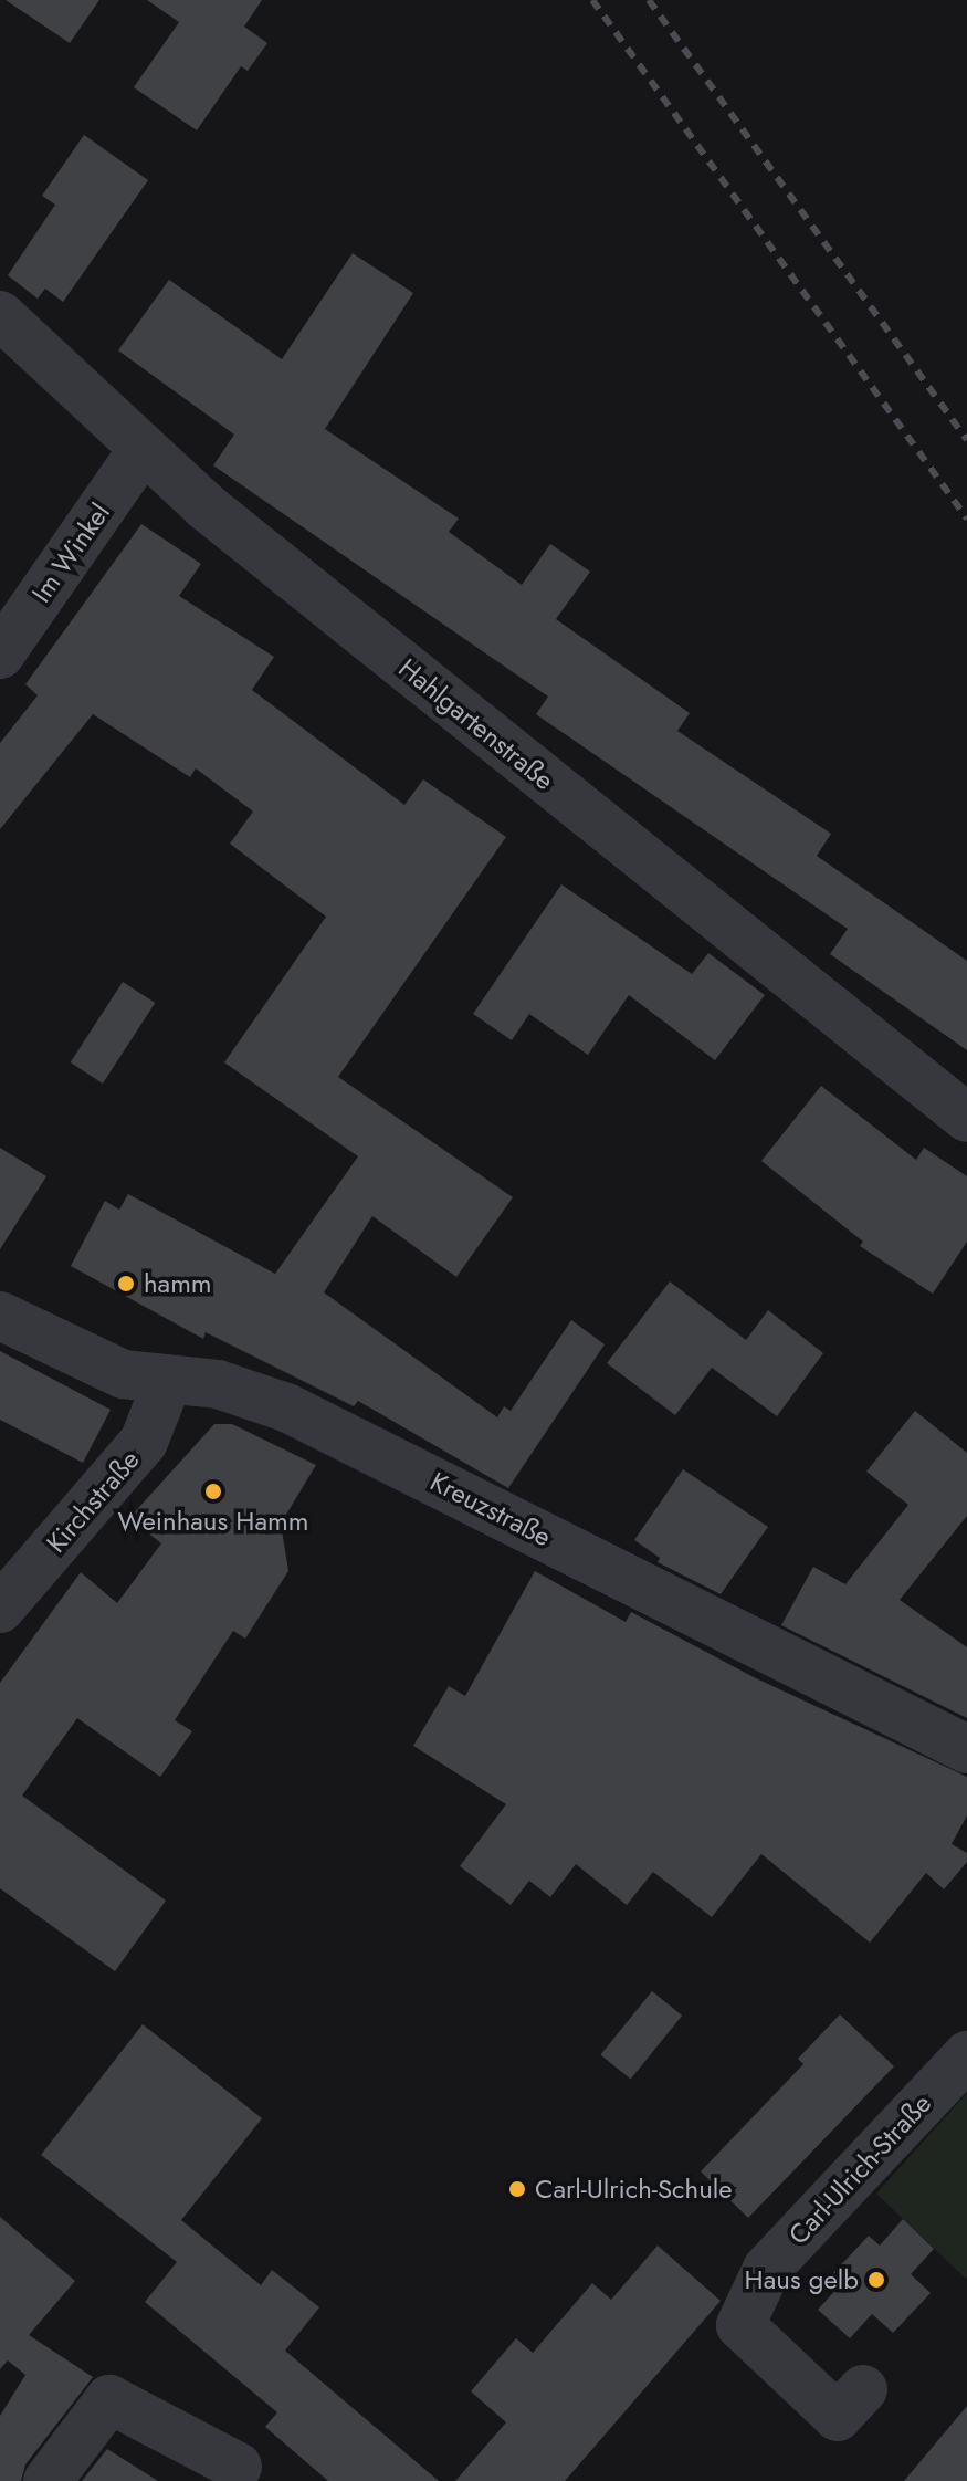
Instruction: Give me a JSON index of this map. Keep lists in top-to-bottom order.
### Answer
{
  "streets": {
    "street": [
      "Im Winkel",
      "Hahlgartenstraße",
      "Kirchstraße",
      "Kreuzstraße",
      "Carl-Ulrich-Straße"
    ]
  },
  "crossings": [
    ["Im Winkel", "Hahlgartenstraße"],
    ["Kirchstraße", "Kreuzstraße"]
  ],
  "places": [
    "hamm",
    "Weinhaus Hamm",
    "Carl-Ulrich-Schule",
    "Haus gelb"
  ]
}
